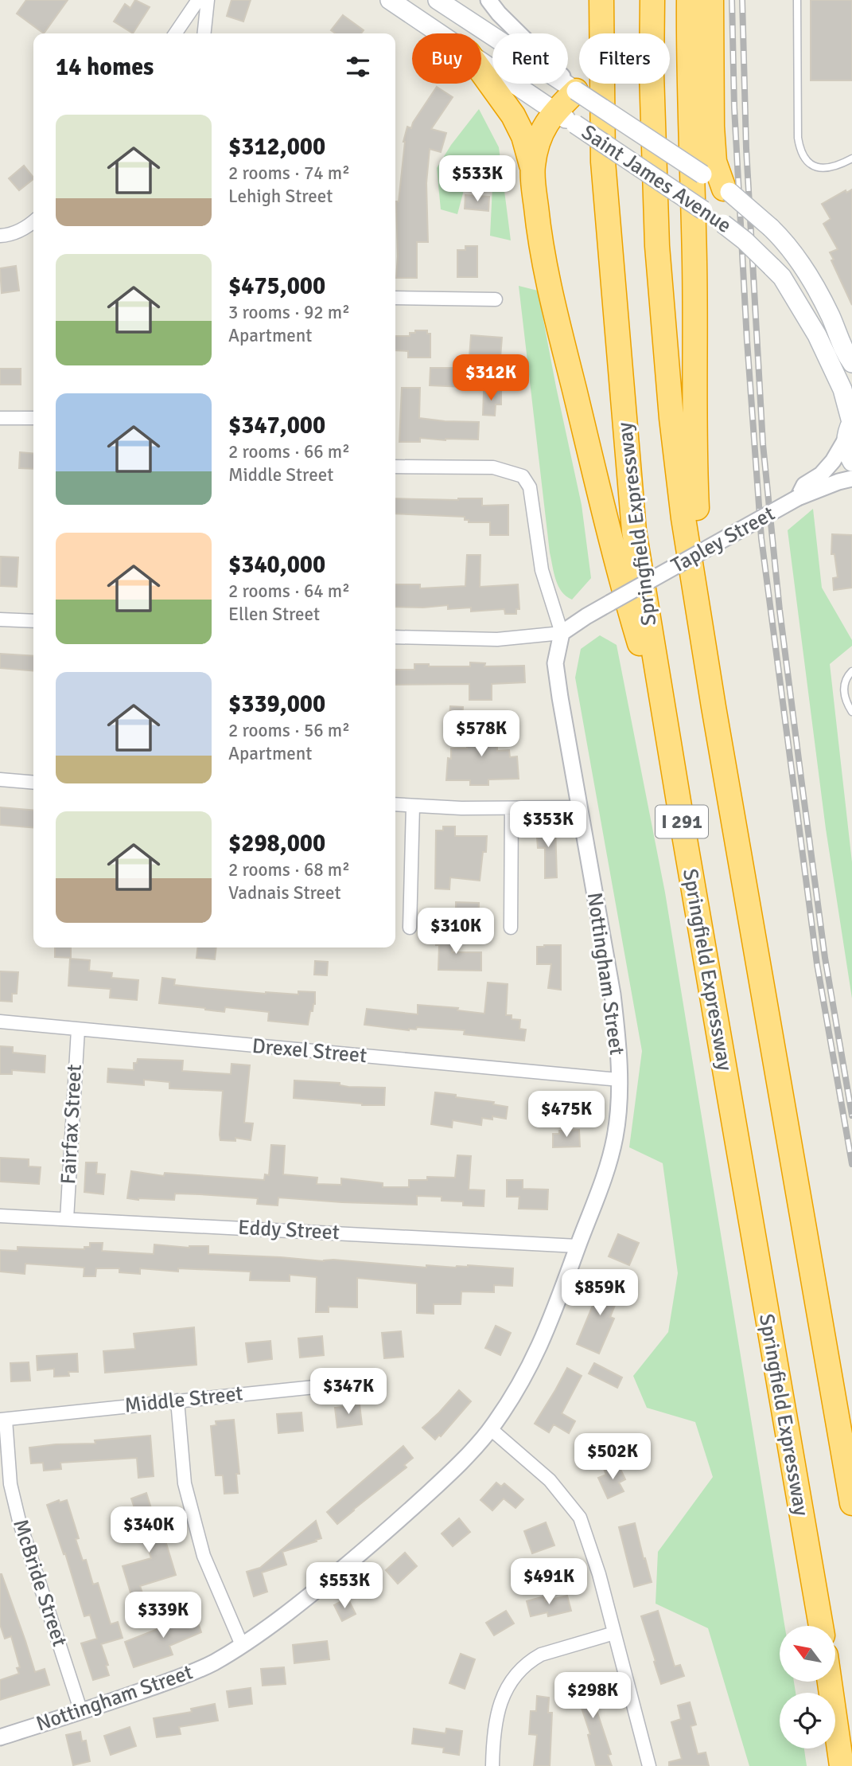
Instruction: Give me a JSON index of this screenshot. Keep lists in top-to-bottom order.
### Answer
{
  "streets": {
    "highway": ["Springfield Expressway", "I 291"],
    "main road": ["Saint James Avenue"],
    "street": [
      "Tapley Street",
      "Nottingham Street",
      "Drexel Street",
      "Fairfax Street",
      "Eddy Street",
      "Middle Street",
      "McBride Street"
    ]
  },
  "crossings": [
    ["Saint James Avenue", "Tapley Street"],
    ["Tapley Street", "Nottingham Street"],
    ["Nottingham Street", "Drexel Street"],
    ["Nottingham Street", "Eddy Street"],
    ["Nottingham Street", "McBride Street"],
    ["Drexel Street", "Fairfax Street"],
    ["Fairfax Street", "Eddy Street"],
    ["Middle Street", "McBride Street"]
  ],
  "north": "top left",
  "page": {
    "chip": ["Buy", "Rent", "Filters"],
    "heading": "14 homes",
    "list": [
      {
        "name": "$312,000",
        "note": "2 rooms · 74 m² · Lehigh Street"
      },
      {
        "name": "$475,000",
        "note": "3 rooms · 92 m² · Apartment"
      },
      {
        "name": "$347,000",
        "note": "2 rooms · 66 m² · Middle Street"
      },
      {
        "name": "$340,000",
        "note": "2 rooms · 64 m² · Ellen Street"
      },
      {
        "name": "$339,000",
        "note": "2 rooms · 56 m² · Apartment"
      },
      {
        "name": "$298,000",
        "note": "2 rooms · 68 m² · Vadnais Street"
      }
    ],
    "price": [
      "$533K",
      "$312K",
      "$578K",
      "$353K",
      "$310K",
      "$475K",
      "$859K",
      "$347K",
      "$502K",
      "$340K",
      "$491K",
      "$553K",
      "$339K",
      "$298K"
    ]
  }
}
